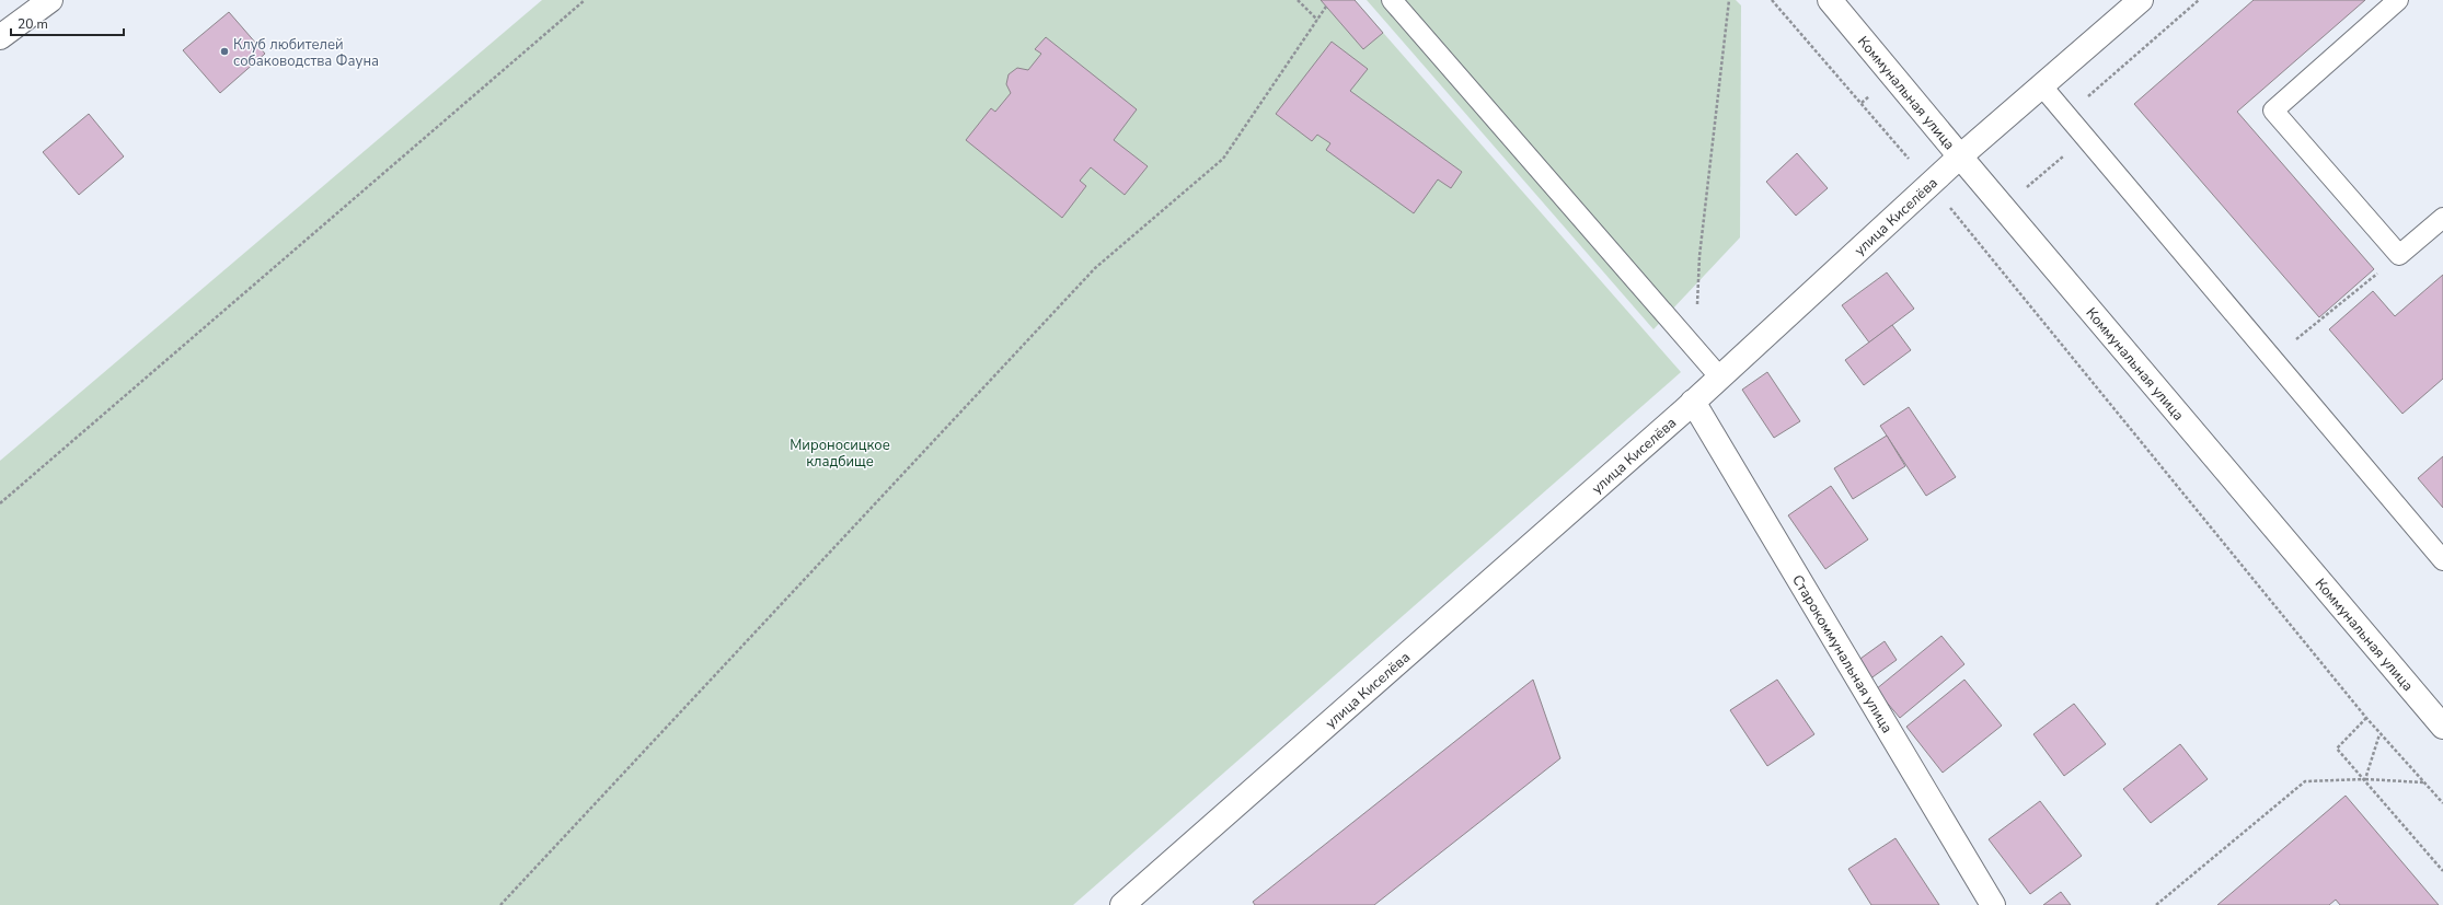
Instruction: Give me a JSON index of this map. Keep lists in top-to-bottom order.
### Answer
{
  "streets": {
    "street": ["Коммунальная улица", "улица Киселёва", "Старокоммунальная улица"]
  },
  "crossings": [
    ["Коммунальная улица", "улица Киселёва"],
    ["улица Киселёва", "Старокоммунальная улица"]
  ],
  "parks": ["Мироносицкое кладбище"],
  "places": ["Клуб любителей собаководства Фауна"],
  "scale_bar": "20 m"
}
